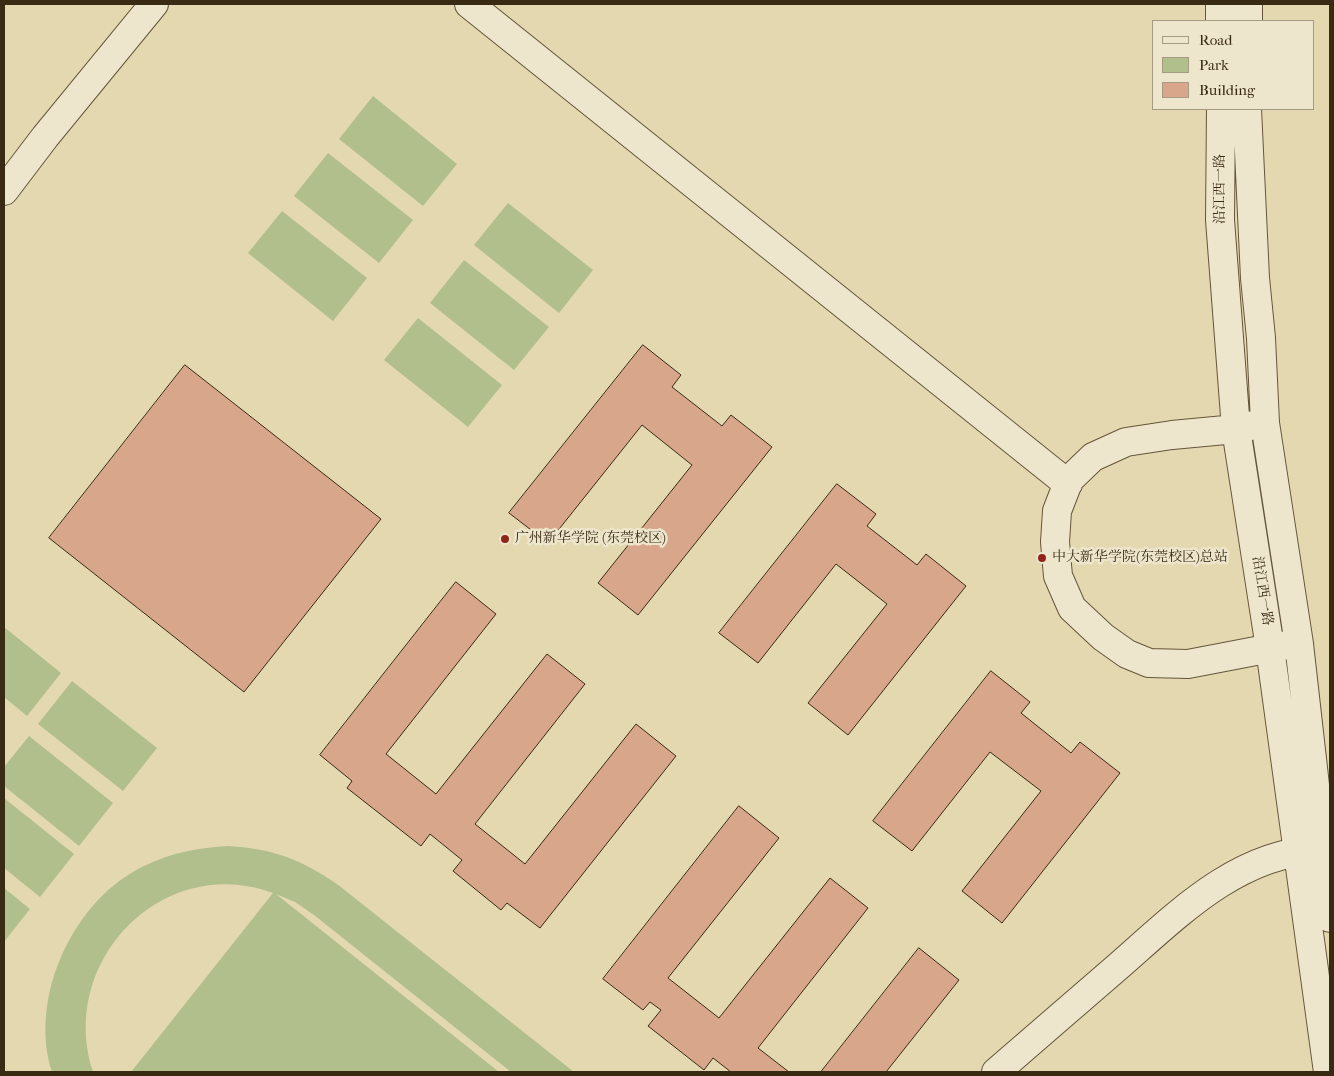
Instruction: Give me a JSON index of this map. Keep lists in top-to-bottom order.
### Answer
{
  "streets": {
    "street": ["沿江西一路"]
  },
  "places": ["广州新华学院 (东莞校区)", "中大新华学院(东莞校区)总站"],
  "legend": ["Road", "Park", "Building"]
}
